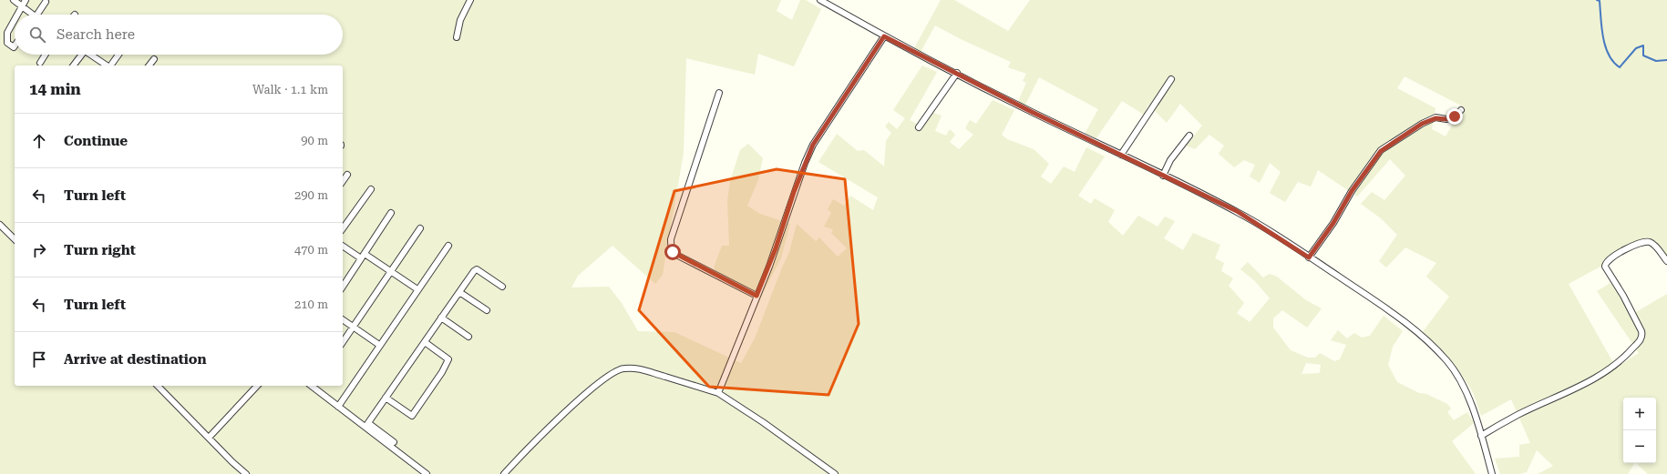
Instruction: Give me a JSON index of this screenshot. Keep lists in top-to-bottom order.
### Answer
{
  "page": {
    "search": "Search here",
    "heading": ["14 min", "Walk · 1.1 km"],
    "list": [
      ["Continue", "90 m"],
      ["Turn left", "290 m"],
      ["Turn right", "470 m"],
      ["Turn left", "210 m"],
      "Arrive at destination"
    ],
    "map_buttons": ["+", "−"]
  }
}
